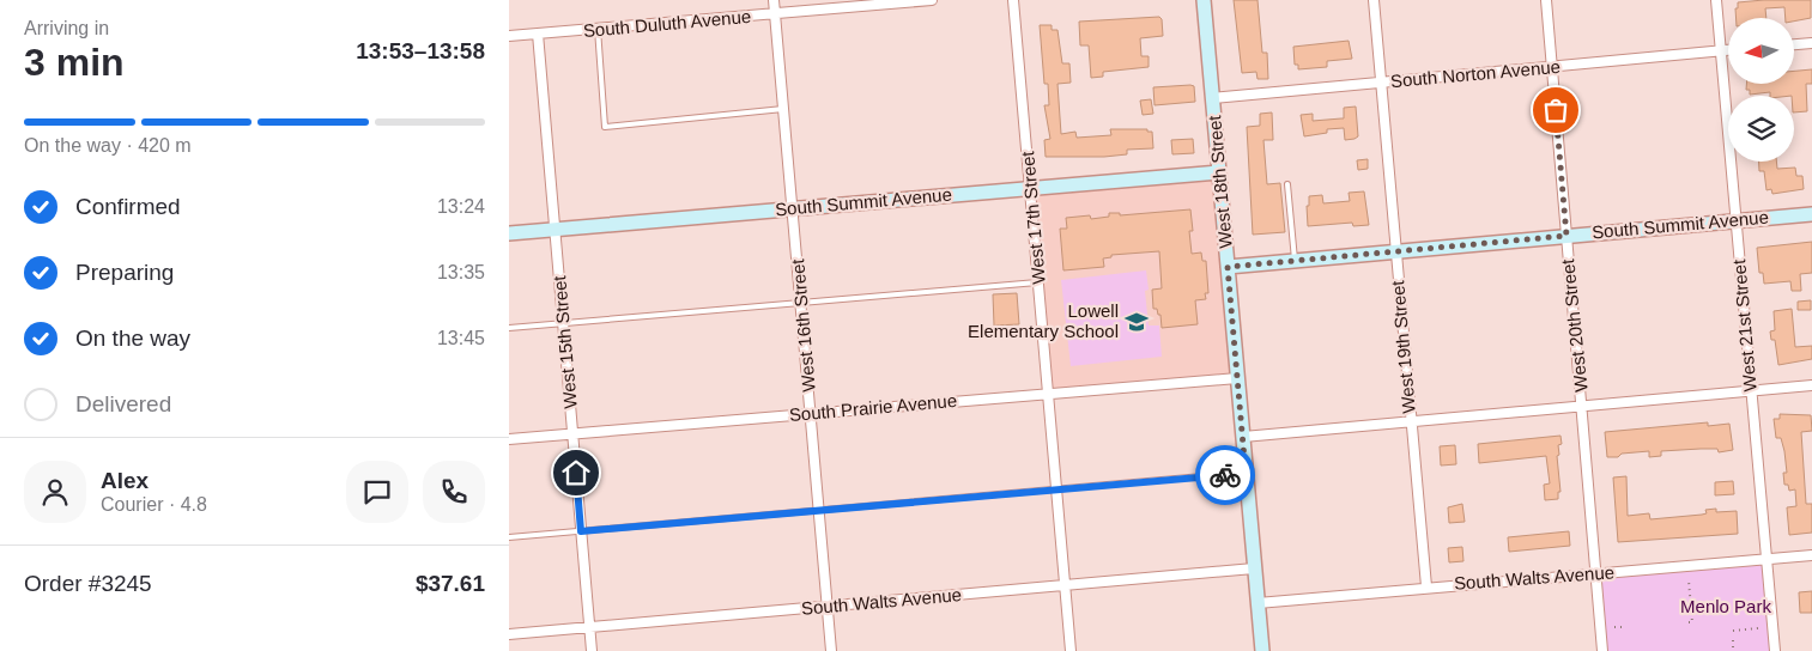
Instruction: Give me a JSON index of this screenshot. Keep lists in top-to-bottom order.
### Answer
{
  "streets": {
    "street": [
      "South Duluth Avenue",
      "South Norton Avenue",
      "West 18th Street",
      "South Summit Avenue",
      "West 17th Street",
      "West 16th Street",
      "West 20th Street",
      "West 21st Street",
      "West 15th Street",
      "West 19th Street",
      "South Prairie Avenue",
      "South Walts Avenue"
    ]
  },
  "crossings": [
    ["South Duluth Avenue", "West 16th Street"],
    ["South Duluth Avenue", "West 15th Street"],
    ["South Norton Avenue", "West 18th Street"],
    ["South Norton Avenue", "West 20th Street"],
    ["South Norton Avenue", "West 21st Street"],
    ["South Norton Avenue", "West 19th Street"],
    ["West 18th Street", "South Summit Avenue"],
    ["West 18th Street", "South Prairie Avenue"],
    ["West 18th Street", "South Walts Avenue"],
    ["South Summit Avenue", "West 17th Street"],
    ["South Summit Avenue", "West 16th Street"],
    ["South Summit Avenue", "West 20th Street"],
    ["South Summit Avenue", "West 21st Street"],
    ["South Summit Avenue", "West 15th Street"],
    ["South Summit Avenue", "West 19th Street"],
    ["West 17th Street", "South Prairie Avenue"],
    ["West 17th Street", "South Walts Avenue"],
    ["West 16th Street", "South Prairie Avenue"],
    ["West 16th Street", "South Walts Avenue"],
    ["West 20th Street", "South Walts Avenue"],
    ["West 21st Street", "South Walts Avenue"],
    ["West 15th Street", "South Prairie Avenue"],
    ["West 15th Street", "South Walts Avenue"],
    ["West 19th Street", "South Walts Avenue"]
  ],
  "parks": ["Menlo Park"],
  "places": {
    "school or university": ["Lowell Elementary School"]
  },
  "north": "left",
  "page": {
    "heading": ["3 min", "Arriving in", "13:53–13:58"],
    "panel": [
      "Alex",
      "Courier · 4.8",
      "Order #3245",
      "$37.61"
    ],
    "bar": "On the way · 420 m",
    "list": [
      ["Confirmed", "13:24"],
      ["Preparing", "13:35"],
      ["On the way", "13:45"],
      "Delivered"
    ]
  }
}
